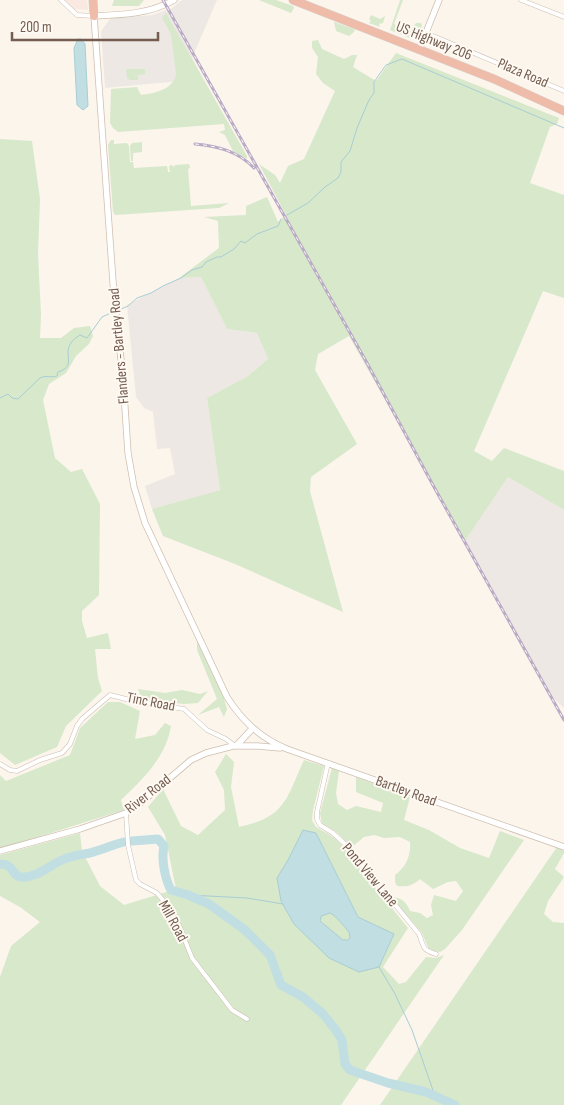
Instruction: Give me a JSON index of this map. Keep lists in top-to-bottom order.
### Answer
{
  "streets": {
    "highway": ["US Highway 206"],
    "main road": ["Flanders - Bartley Road", "Bartley Road", "River Road"],
    "street": [
      "Plaza Road",
      "Tinc Road",
      "Pond View Lane",
      "Mill Road"
    ]
  },
  "crossings": [
    ["Flanders - Bartley Road", "Bartley Road"],
    ["Flanders - Bartley Road", "River Road"],
    ["Tinc Road", "River Road"],
    ["Bartley Road", "River Road"],
    ["Bartley Road", "Pond View Lane"],
    ["River Road", "Mill Road"]
  ],
  "scale_bar": "200 m"
}
